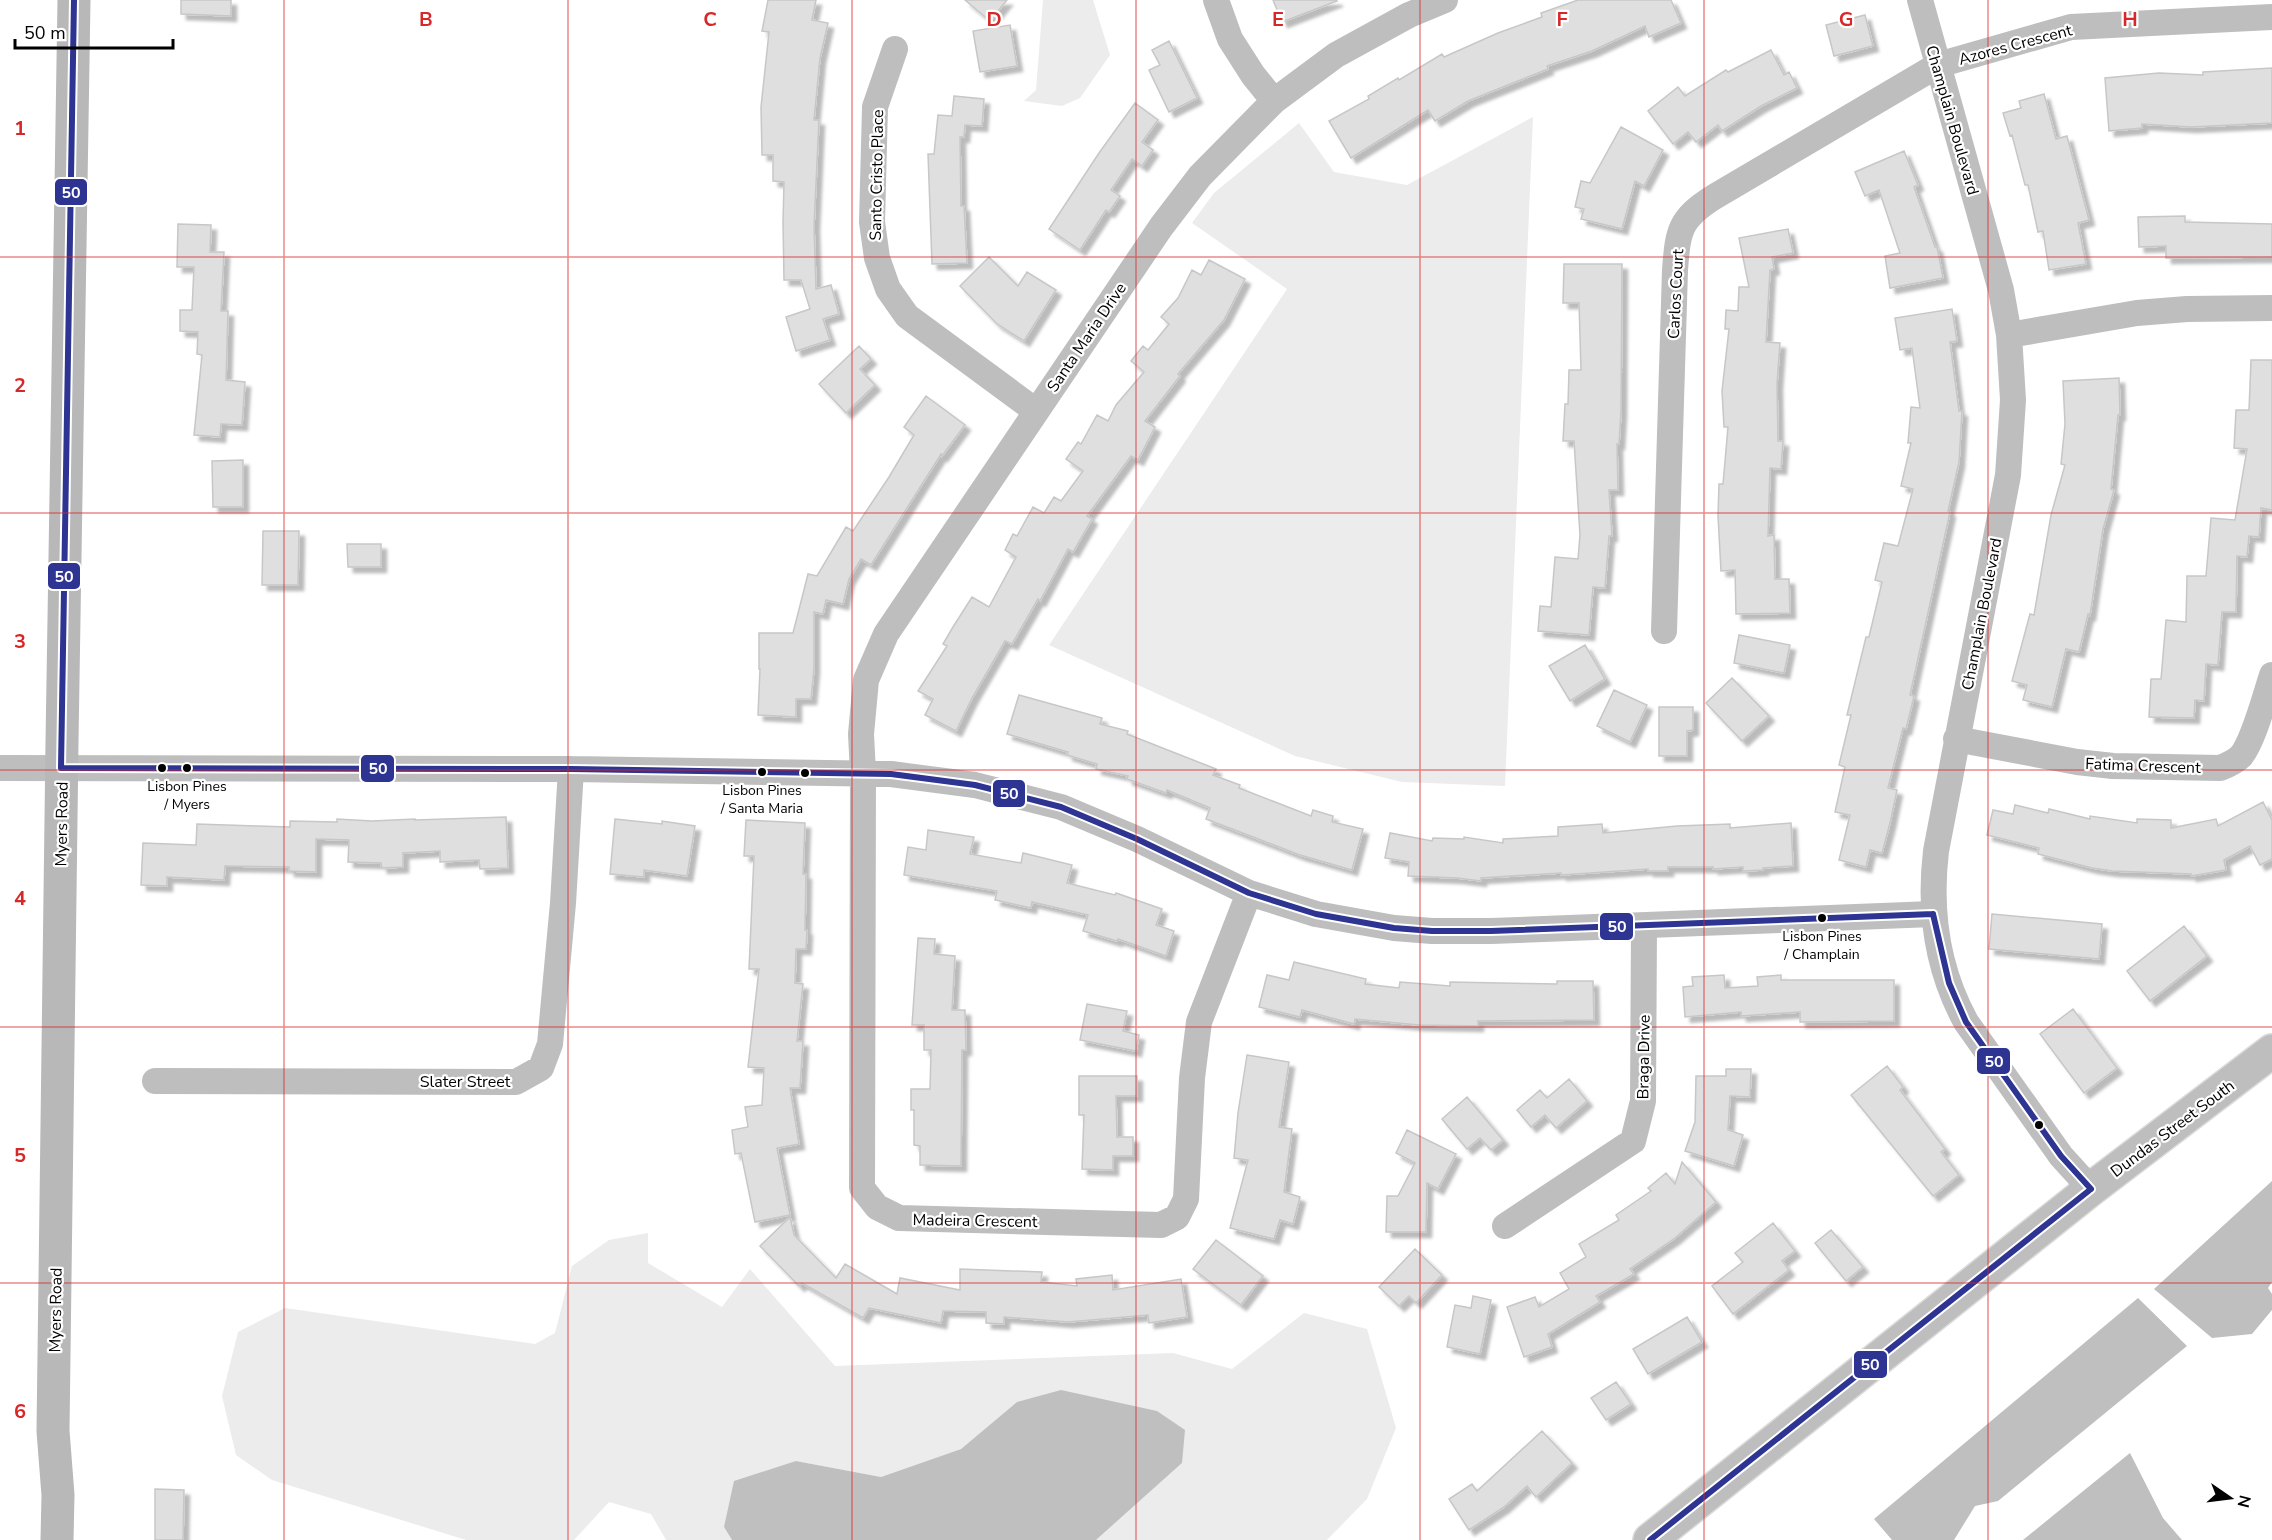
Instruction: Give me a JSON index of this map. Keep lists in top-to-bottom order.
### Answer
{
  "streets": {
    "main road": ["Myers Road", "Dundas Street South"],
    "street": [
      "Azores Crescent",
      "Champlain Boulevard",
      "Santo Cristo Place",
      "Carlos Court",
      "Santa Maria Drive",
      "Fatima Crescent",
      "Braga Drive",
      "Slater Street",
      "Madeira Crescent"
    ]
  },
  "crossings": [
    ["Azores Crescent", "Champlain Boulevard"],
    ["Azores Crescent", "Carlos Court"],
    ["Champlain Boulevard", "Carlos Court"],
    ["Champlain Boulevard", "Fatima Crescent"],
    ["Champlain Boulevard", "Dundas Street South"],
    ["Santo Cristo Place", "Santa Maria Drive"],
    ["Santa Maria Drive", "Madeira Crescent"]
  ],
  "places": ["Lisbon Pines / Myers", "Lisbon Pines / Santa Maria", "Lisbon Pines / Champlain"],
  "lines": ["transit line 50"],
  "scale_bar": "50 m",
  "north": "right",
  "grid": {
    "columns": [
      "B",
      "C",
      "D",
      "E",
      "F",
      "G",
      "H"
    ],
    "rows": [
      "1",
      "2",
      "3",
      "4",
      "5",
      "6"
    ]
  }
}
